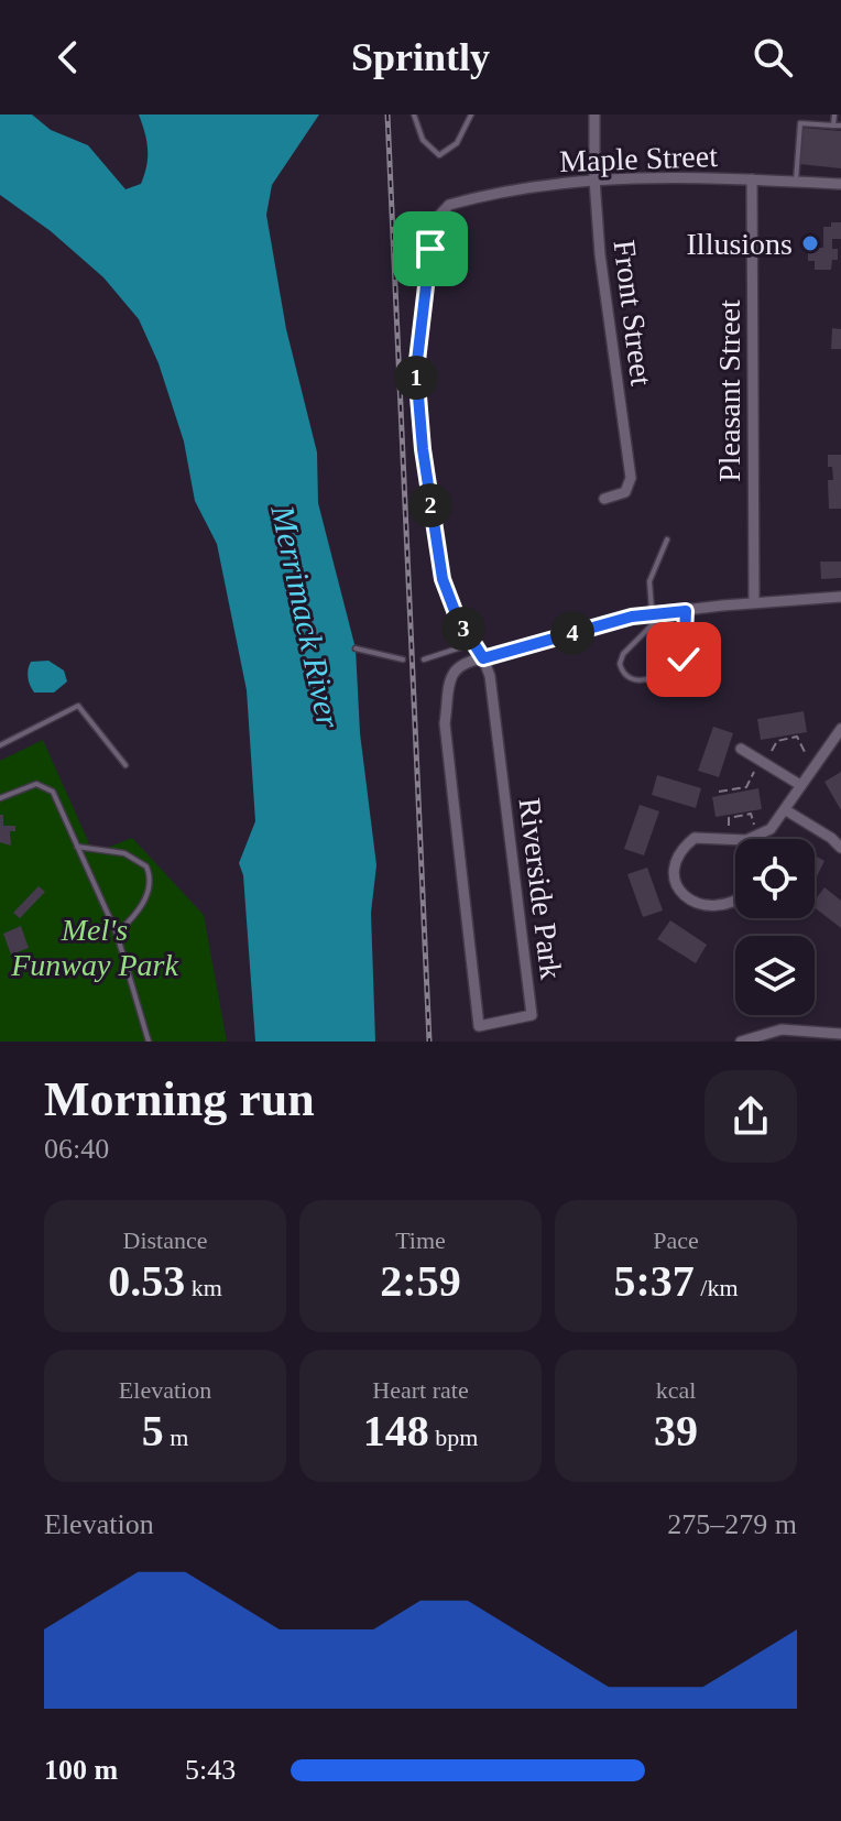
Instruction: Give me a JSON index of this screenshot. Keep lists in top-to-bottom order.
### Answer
{
  "streets": {
    "street": [
      "Maple Street",
      "Front Street",
      "Pleasant Street",
      "Riverside Park"
    ]
  },
  "crossings": [
    ["Maple Street", "Front Street"],
    ["Maple Street", "Pleasant Street"]
  ],
  "water": ["Merrimack River"],
  "parks": ["Mel's Funway Park"],
  "places": ["Illusions"],
  "page": {
    "header": "Sprintly",
    "pins": [
      "1",
      "2",
      "3",
      "4"
    ],
    "heading": ["Morning run", "06:40"],
    "stats": [
      ["Distance", "0.53 km"],
      ["Time", "2:59"],
      ["Pace", "5:37 /km"],
      ["Elevation", "5 m"],
      ["Heart rate", "148 bpm"],
      ["kcal", "39"]
    ],
    "chart": ["Elevation", "275–279 m"],
    "list": [
      {
        "name": "100 m",
        "note": "5:43"
      }
    ]
  }
}
